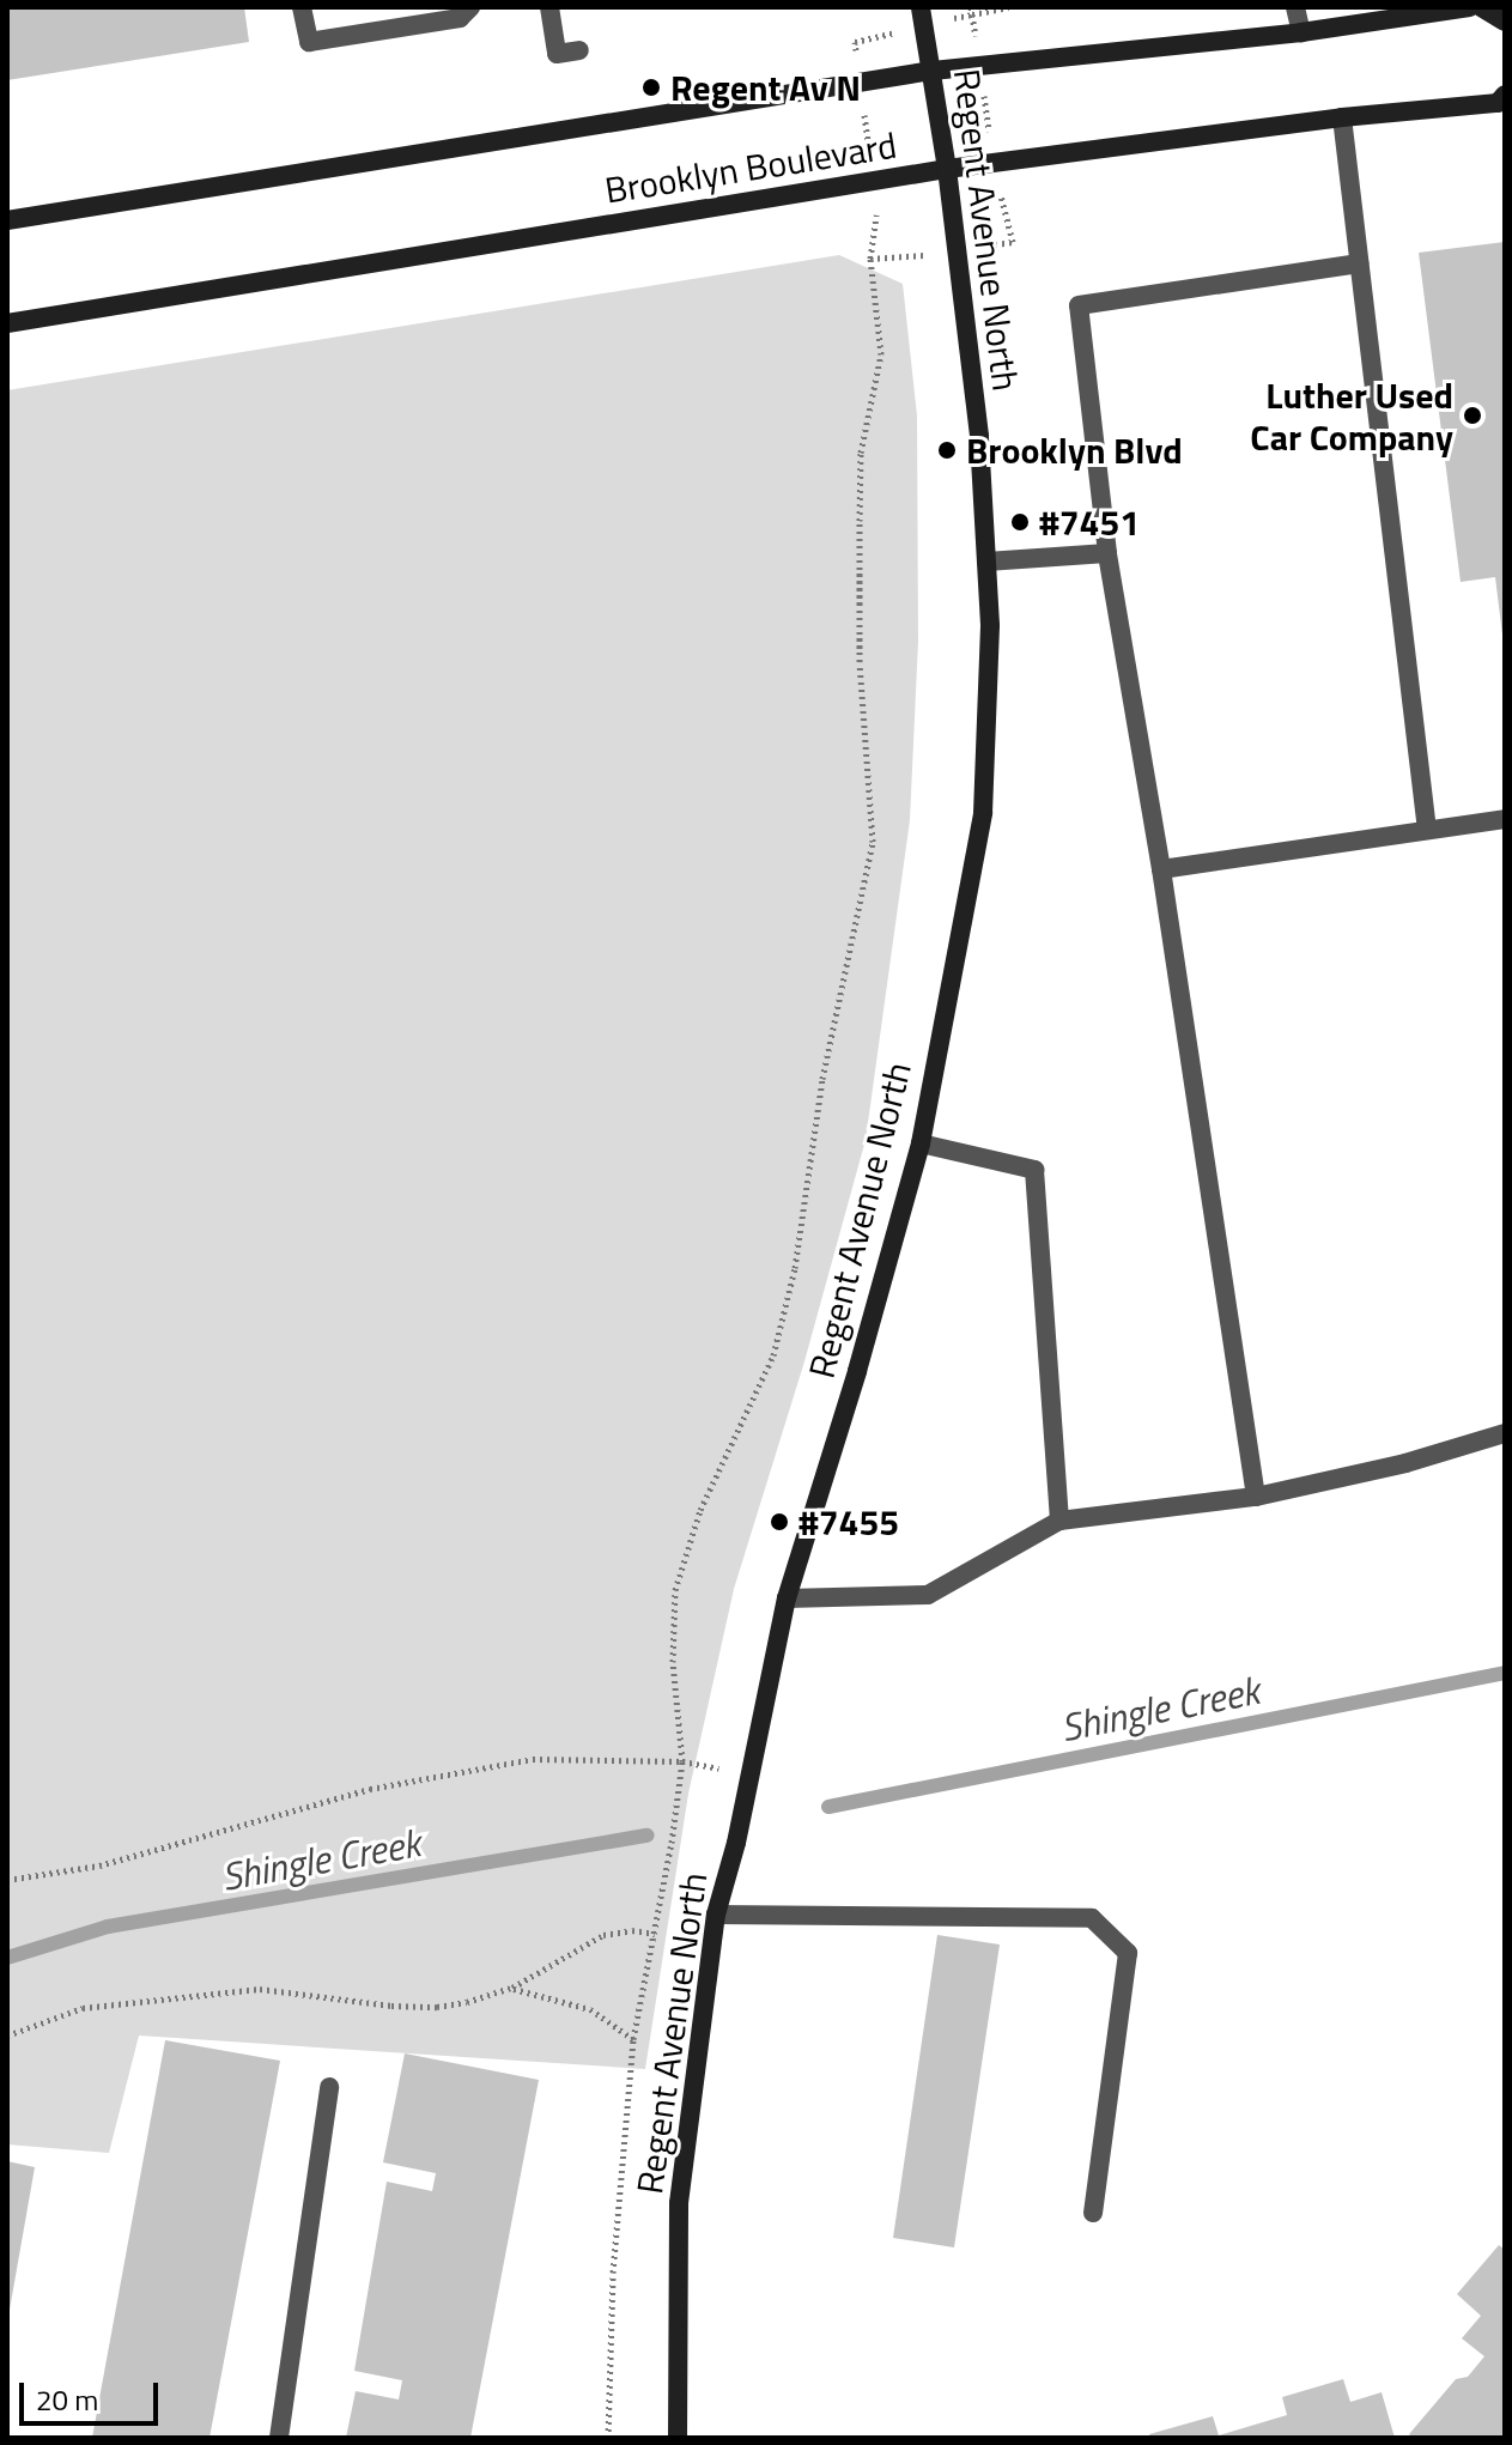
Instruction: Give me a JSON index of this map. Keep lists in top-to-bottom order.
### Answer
{
  "streets": {
    "main road": ["Brooklyn Boulevard", "Regent Avenue North"]
  },
  "crossings": [
    ["Brooklyn Boulevard", "Regent Avenue North"]
  ],
  "water": ["Shingle Creek"],
  "places": [
    "Regent Av N",
    "Luther Used Car Company",
    "Brooklyn Blvd",
    "#7451",
    "#7455"
  ],
  "scale_bar": "20 m"
}
